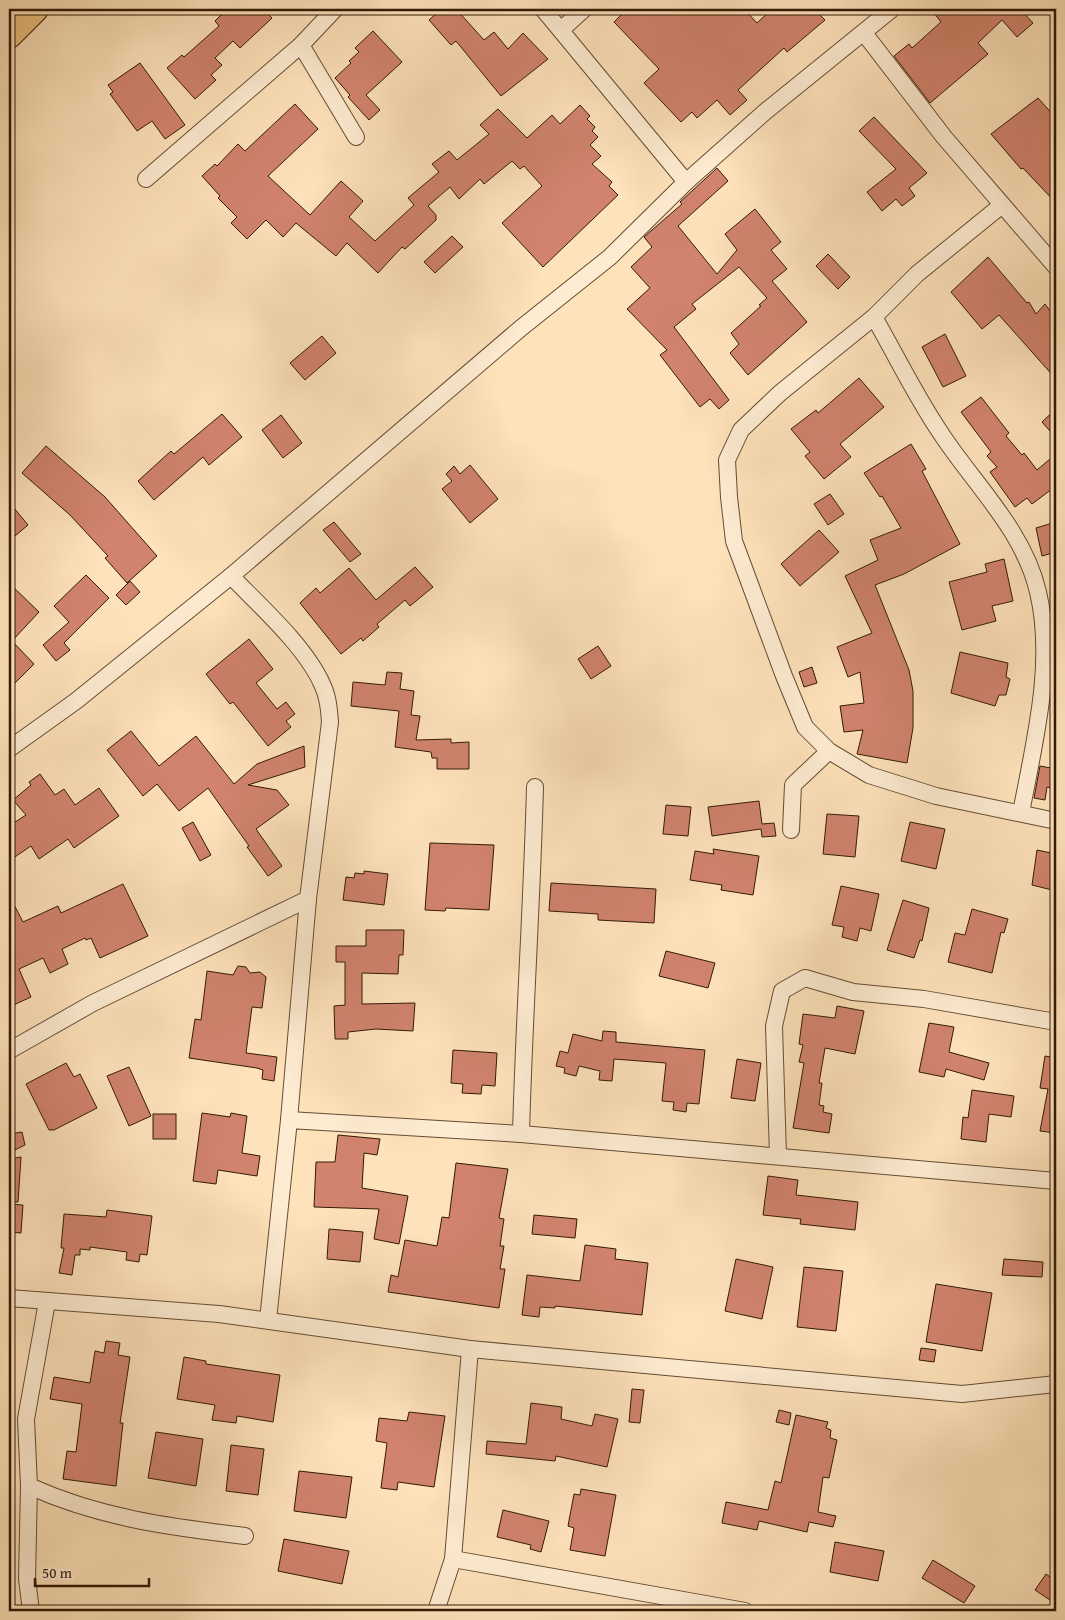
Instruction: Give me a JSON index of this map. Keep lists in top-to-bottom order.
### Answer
{
  "scale_bar": "50 m"
}
